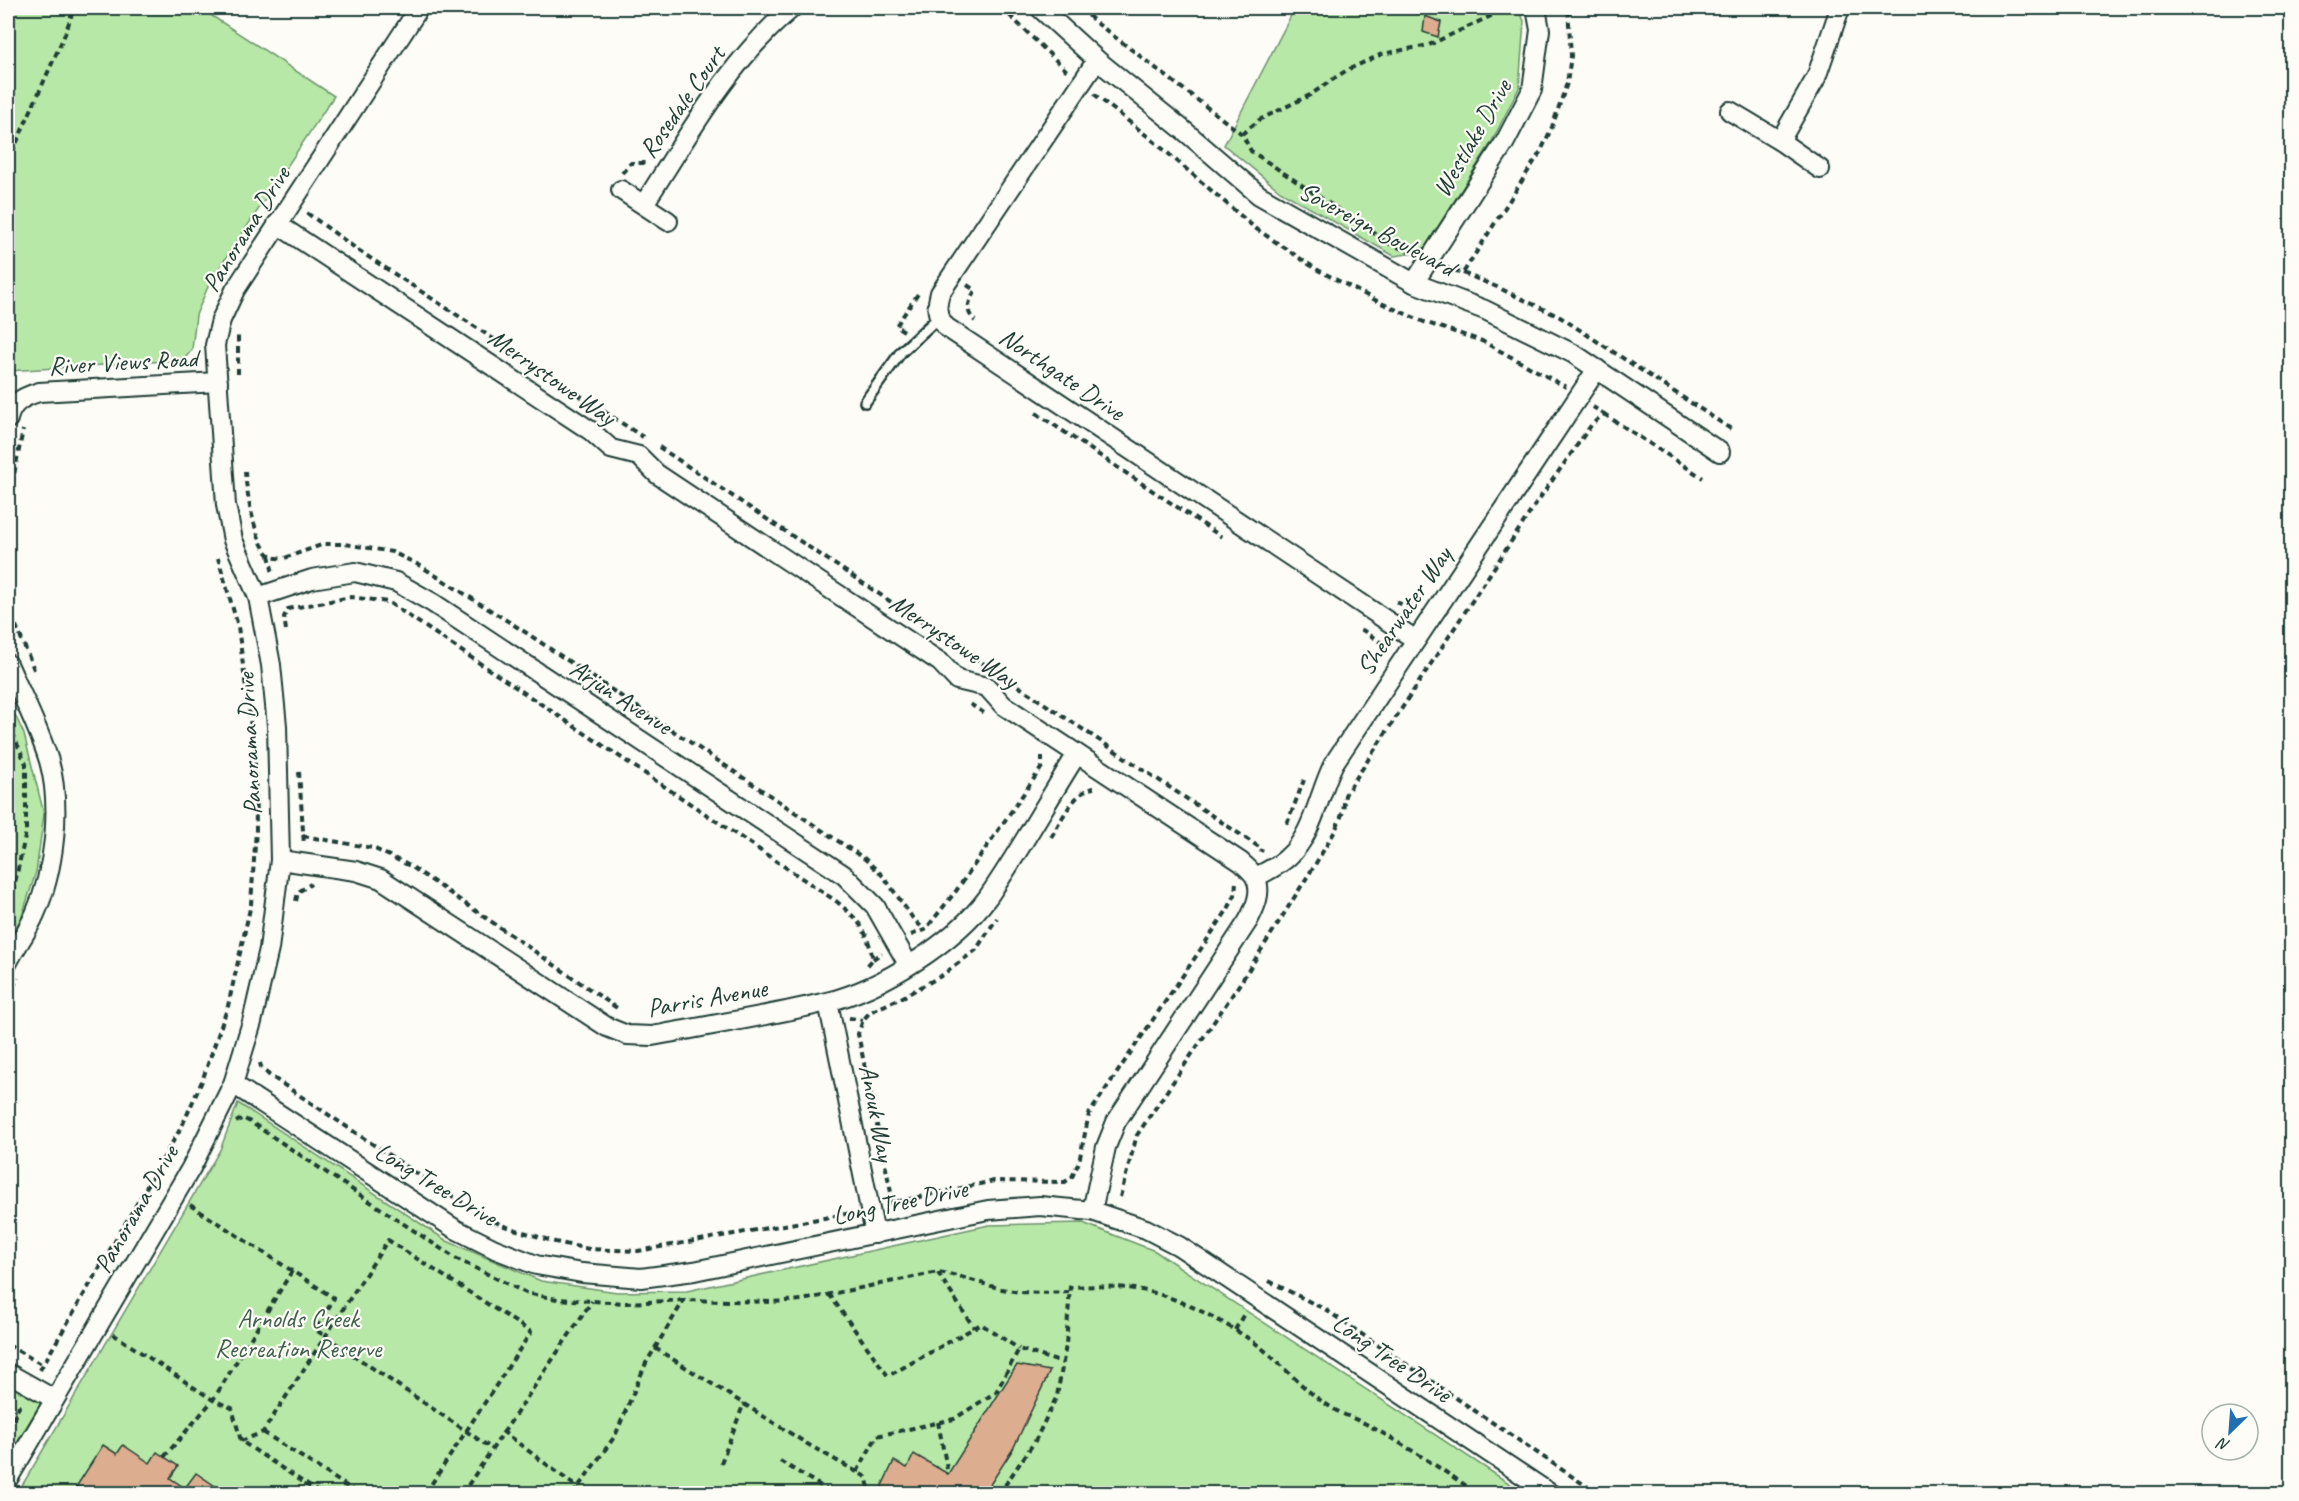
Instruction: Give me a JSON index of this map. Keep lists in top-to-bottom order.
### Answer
{
  "streets": {
    "street": [
      "Rosedale Court",
      "Westlake Drive",
      "Panorama Drive",
      "Sovereign Boulevard",
      "River Views Road",
      "Northgate Drive",
      "Merrystowe Way",
      "Shearwater Way",
      "Arjun Avenue",
      "Parris Avenue",
      "Anouk Way",
      "Long Tree Drive"
    ]
  },
  "crossings": [
    ["Westlake Drive", "Sovereign Boulevard"],
    ["Panorama Drive", "River Views Road"],
    ["Panorama Drive", "Merrystowe Way"],
    ["Panorama Drive", "Arjun Avenue"],
    ["Panorama Drive", "Parris Avenue"],
    ["Panorama Drive", "Long Tree Drive"],
    ["Sovereign Boulevard", "Shearwater Way"],
    ["Northgate Drive", "Shearwater Way"],
    ["Merrystowe Way", "Shearwater Way"],
    ["Merrystowe Way", "Parris Avenue"],
    ["Arjun Avenue", "Parris Avenue"],
    ["Parris Avenue", "Anouk Way"],
    ["Anouk Way", "Long Tree Drive"]
  ],
  "parks": ["Arnolds Creek Recreation Reserve"],
  "north": "bottom left"
}
